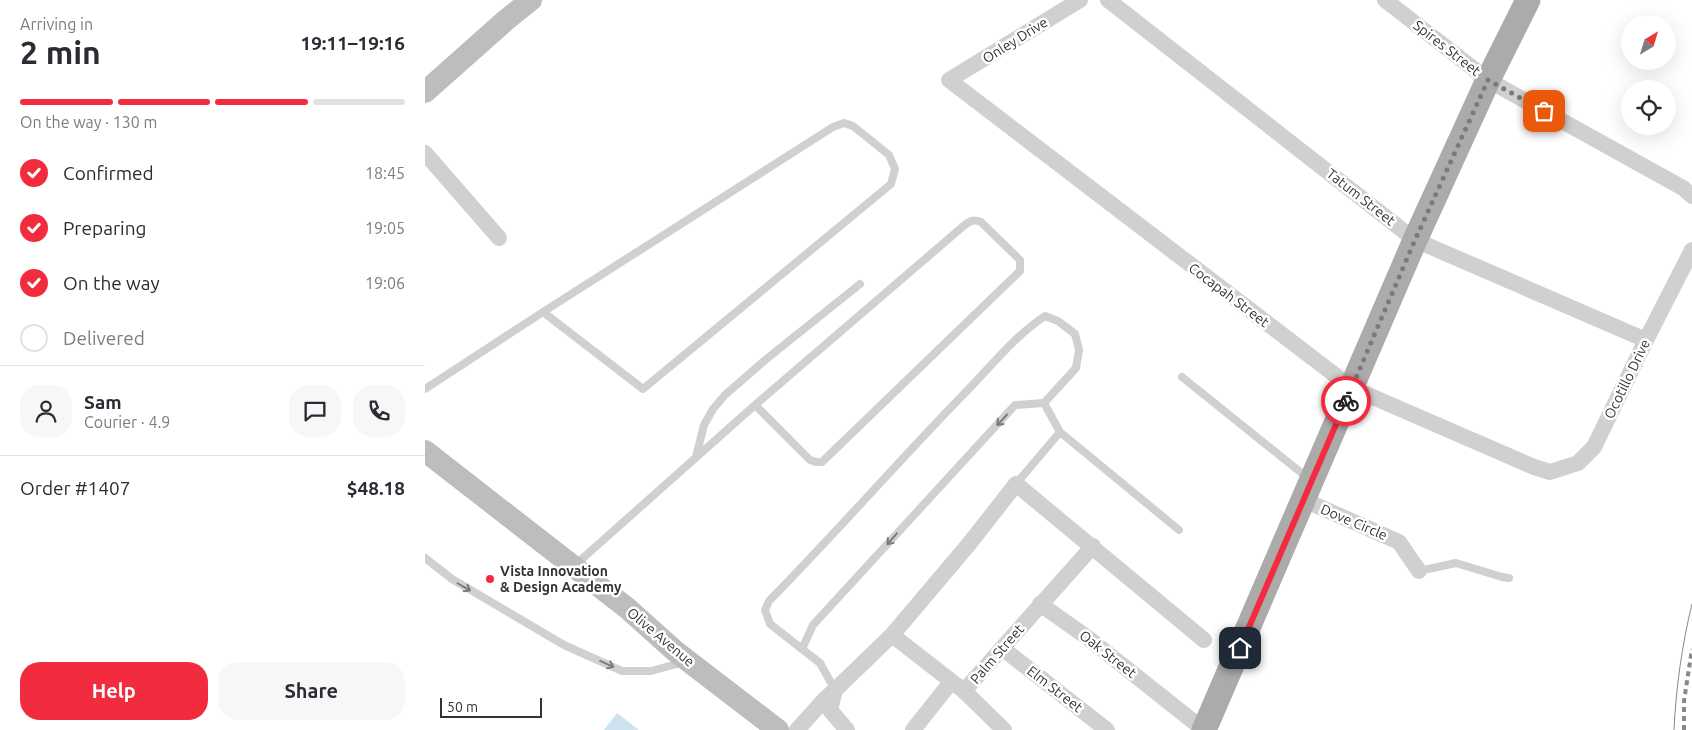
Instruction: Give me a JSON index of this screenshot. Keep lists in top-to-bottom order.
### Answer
{
  "streets": {
    "main road": ["Olive Avenue"],
    "street": [
      "Onley Drive",
      "Spires Street",
      "Tatum Street",
      "Cocapah Street",
      "Ocotillo Drive",
      "Dove Circle",
      "Palm Street",
      "Oak Street",
      "Elm Street"
    ]
  },
  "crossings": [
    ["Onley Drive", "Cocapah Street"],
    ["Tatum Street", "Ocotillo Drive"],
    ["Cocapah Street", "Ocotillo Drive"],
    ["Palm Street", "Oak Street"],
    ["Palm Street", "Elm Street"]
  ],
  "places": ["Vista Innovation & Design Academy"],
  "scale_bar": "50 m",
  "north": "top right",
  "page": {
    "heading": ["2 min", "Arriving in", "19:11–19:16"],
    "panel": [
      "Sam",
      "Courier · 4.9",
      "Order #1407",
      "$48.18"
    ],
    "bar": "On the way · 130 m",
    "list": [
      ["Confirmed", "18:45"],
      ["Preparing", "19:05"],
      ["On the way", "19:06"],
      "Delivered"
    ],
    "buttons": ["Help", "Share"],
    "scale": "50 m"
  }
}
